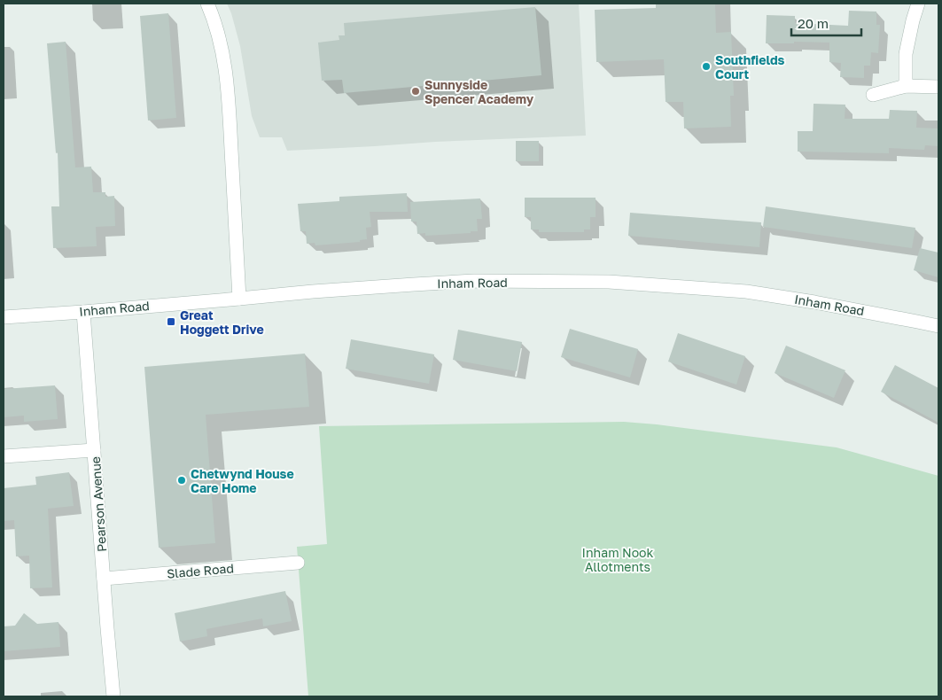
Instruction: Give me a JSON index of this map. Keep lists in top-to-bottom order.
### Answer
{
  "streets": {
    "street": ["Inham Road", "Pearson Avenue", "Slade Road"]
  },
  "crossings": [
    ["Inham Road", "Pearson Avenue"],
    ["Pearson Avenue", "Slade Road"]
  ],
  "parks": ["Inham Nook Allotments"],
  "places": {
    "other": ["Southfields Court", "Sunnyside Spencer Academy", "Chetwynd House Care Home"],
    "transit": ["Great Hoggett Drive"]
  },
  "scale_bar": "20 m"
}
